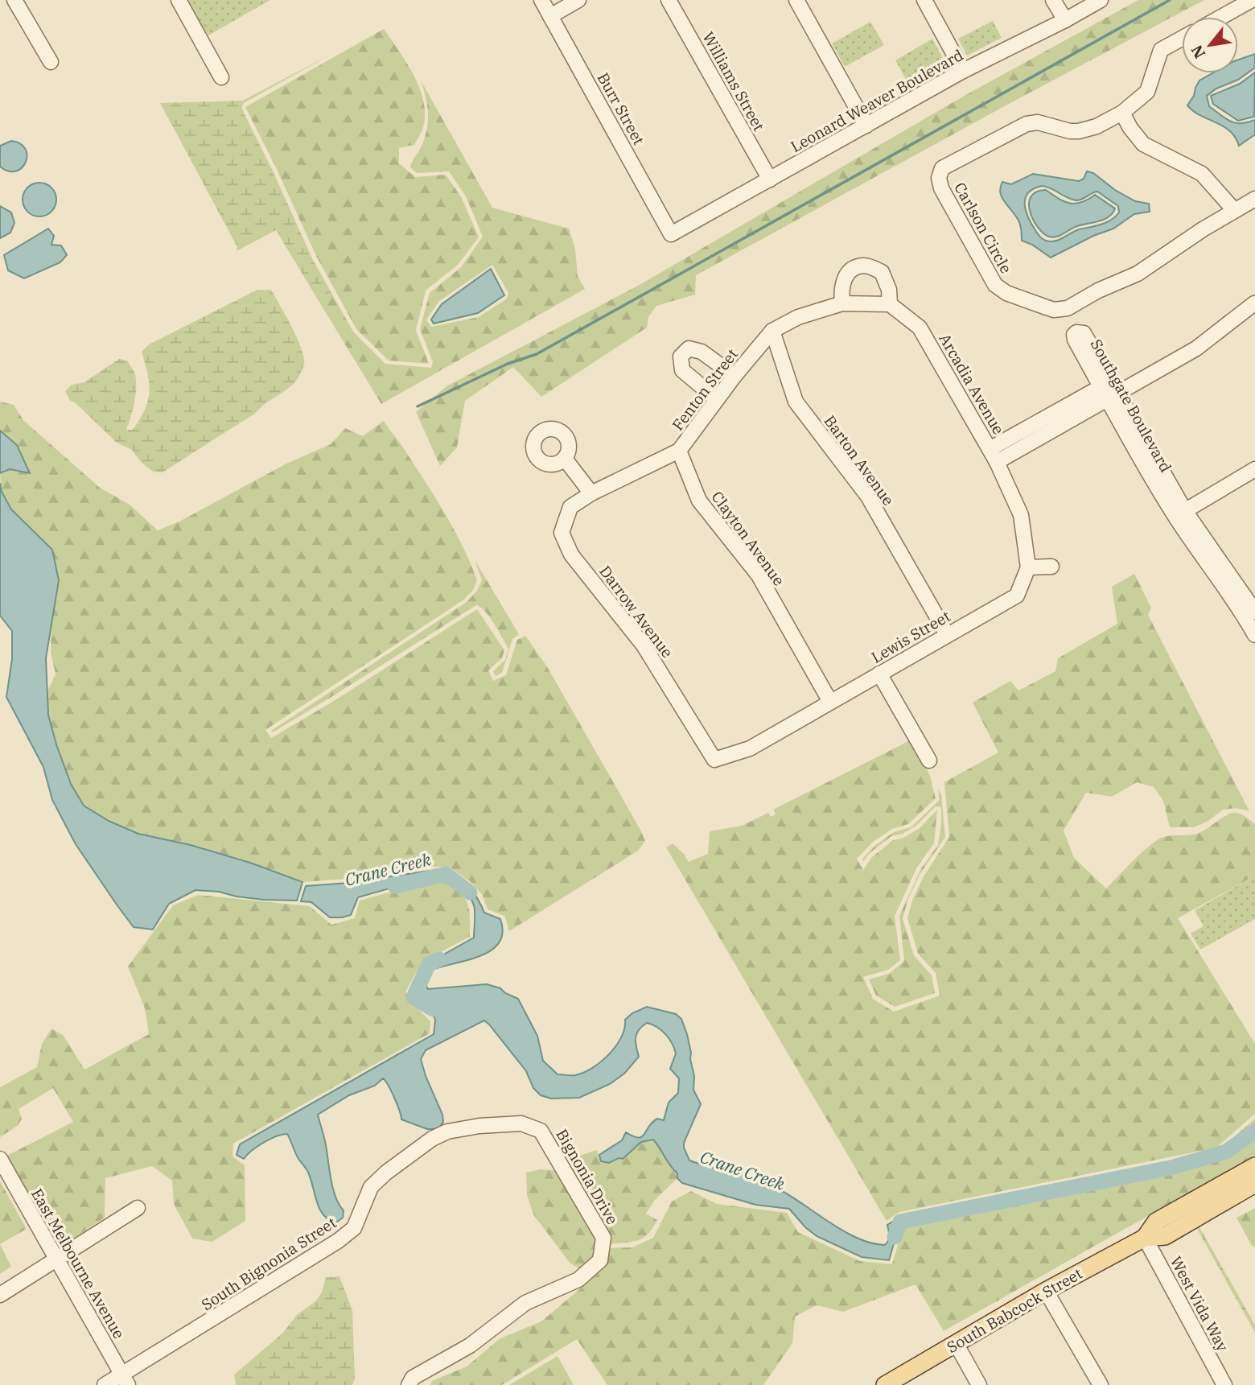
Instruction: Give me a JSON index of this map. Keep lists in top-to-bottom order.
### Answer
{
  "streets": {
    "main road": ["South Babcock Street"],
    "street": [
      "Williams Street",
      "Leonard Weaver Boulevard",
      "Burr Street",
      "Carlson Circle",
      "Arcadia Avenue",
      "Fenton Street",
      "Southgate Boulevard",
      "Barton Avenue",
      "Clayton Avenue",
      "Darrow Avenue",
      "Lewis Street",
      "Bignonia Drive",
      "East Melbourne Avenue",
      "South Bignonia Street",
      "West Vida Way"
    ]
  },
  "crossings": [
    ["Williams Street", "Leonard Weaver Boulevard"],
    ["Leonard Weaver Boulevard", "Burr Street"],
    ["Arcadia Avenue", "Fenton Street"],
    ["Arcadia Avenue", "Lewis Street"],
    ["Fenton Street", "Barton Avenue"],
    ["Fenton Street", "Clayton Avenue"],
    ["Fenton Street", "Darrow Avenue"],
    ["Barton Avenue", "Lewis Street"],
    ["Clayton Avenue", "Lewis Street"],
    ["Darrow Avenue", "Lewis Street"],
    ["Bignonia Drive", "South Bignonia Street"],
    ["East Melbourne Avenue", "South Bignonia Street"],
    ["West Vida Way", "South Babcock Street"]
  ],
  "water": ["Crane Creek"],
  "north": "bottom left"
}
